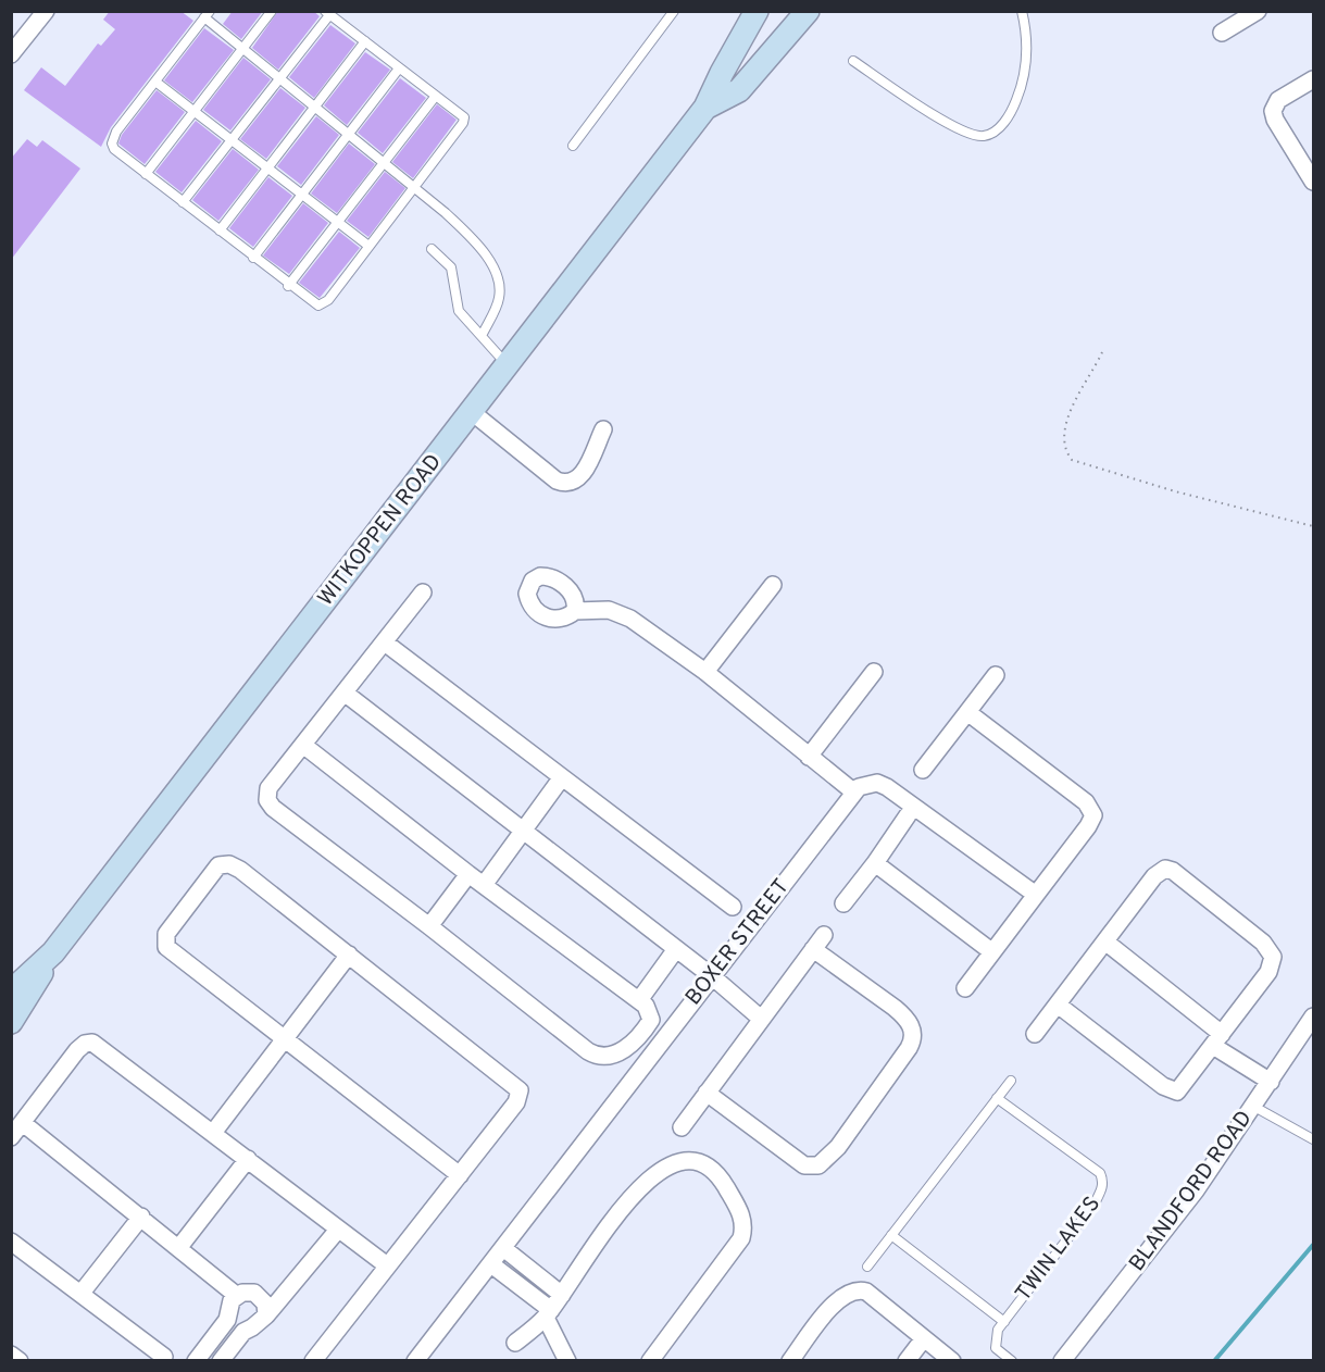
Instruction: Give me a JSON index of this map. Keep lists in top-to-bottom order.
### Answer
{
  "streets": {
    "main road": ["WITKOPPEN ROAD"],
    "street": ["BOXER STREET", "BLANDFORD ROAD"],
    "lane": ["TWIN LAKES"]
  }
}
